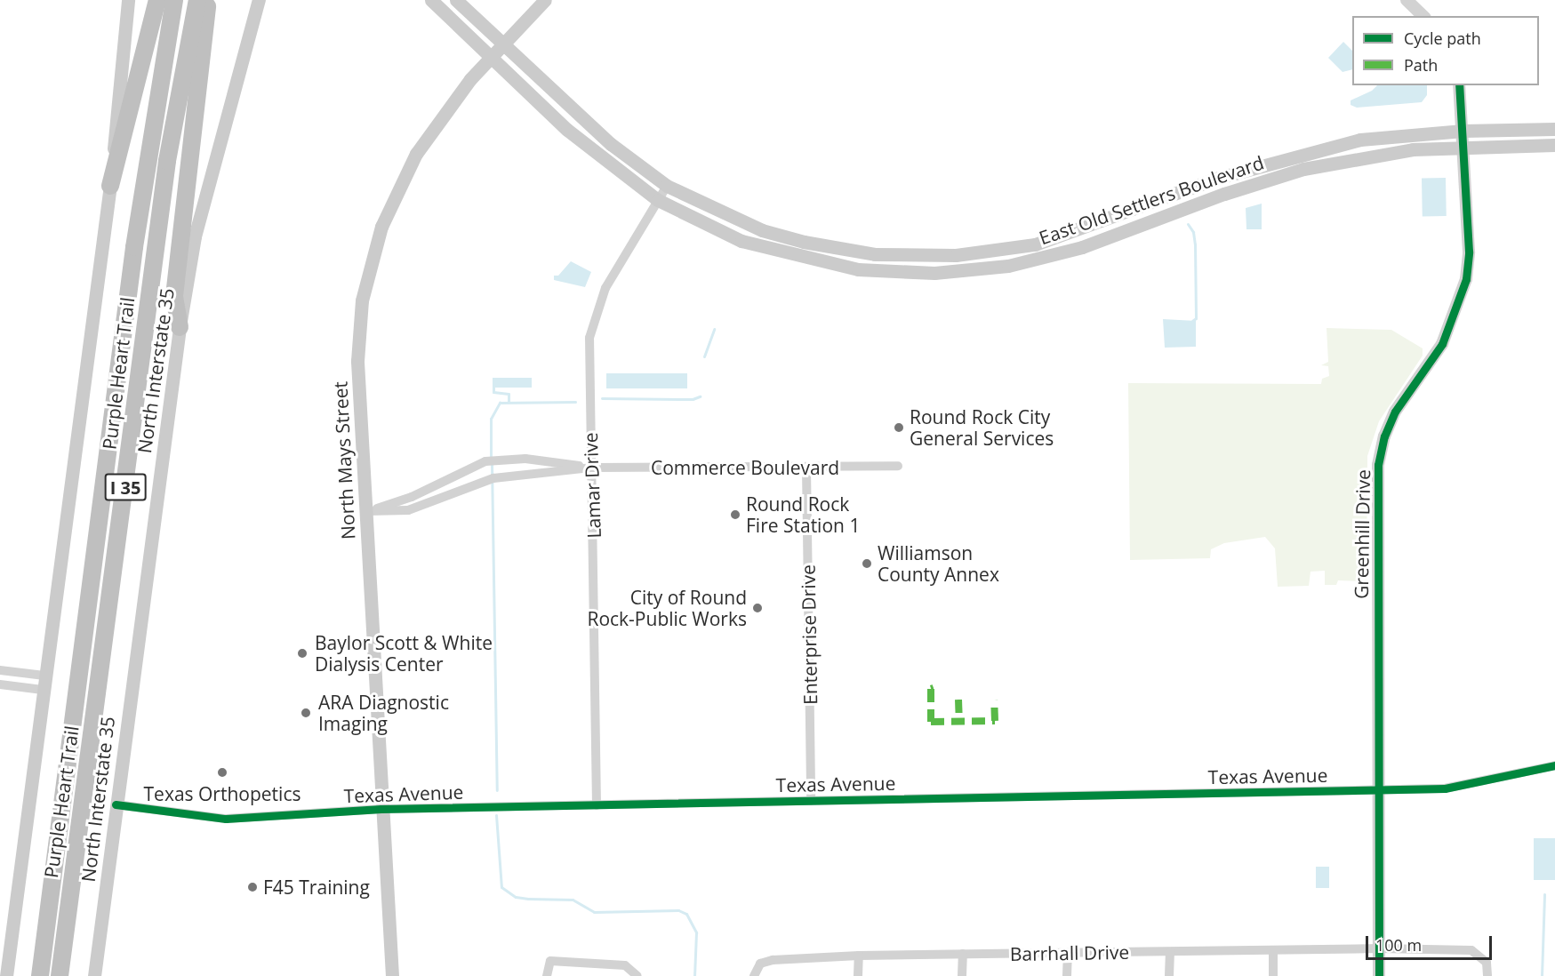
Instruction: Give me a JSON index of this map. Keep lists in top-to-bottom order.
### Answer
{
  "streets": {
    "highway": ["Purple Heart Trail", "I 35"],
    "main road": ["East Old Settlers Boulevard", "North Interstate 35", "North Mays Street"],
    "street": [
      "Commerce Boulevard",
      "Lamar Drive",
      "Greenhill Drive",
      "Enterprise Drive",
      "Texas Avenue",
      "Barrhall Drive"
    ]
  },
  "crossings": [
    ["East Old Settlers Boulevard", "North Mays Street"],
    ["East Old Settlers Boulevard", "Lamar Drive"],
    ["East Old Settlers Boulevard", "Greenhill Drive"],
    ["North Interstate 35", "Texas Avenue"],
    ["North Mays Street", "Commerce Boulevard"],
    ["North Mays Street", "Texas Avenue"],
    ["Commerce Boulevard", "Lamar Drive"],
    ["Commerce Boulevard", "Enterprise Drive"],
    ["Lamar Drive", "Texas Avenue"],
    ["Greenhill Drive", "Texas Avenue"],
    ["Greenhill Drive", "Barrhall Drive"],
    ["Enterprise Drive", "Texas Avenue"]
  ],
  "places": [
    "Round Rock City General Services",
    "Round Rock Fire Station 1",
    "Williamson County Annex",
    "City of Round Rock-Public Works",
    "Baylor Scott & White Dialysis Center",
    "ARA Diagnostic Imaging",
    "Texas Orthopetics",
    "F45 Training"
  ],
  "legend": ["Cycle path", "Path"],
  "scale_bar": "100 m"
}
